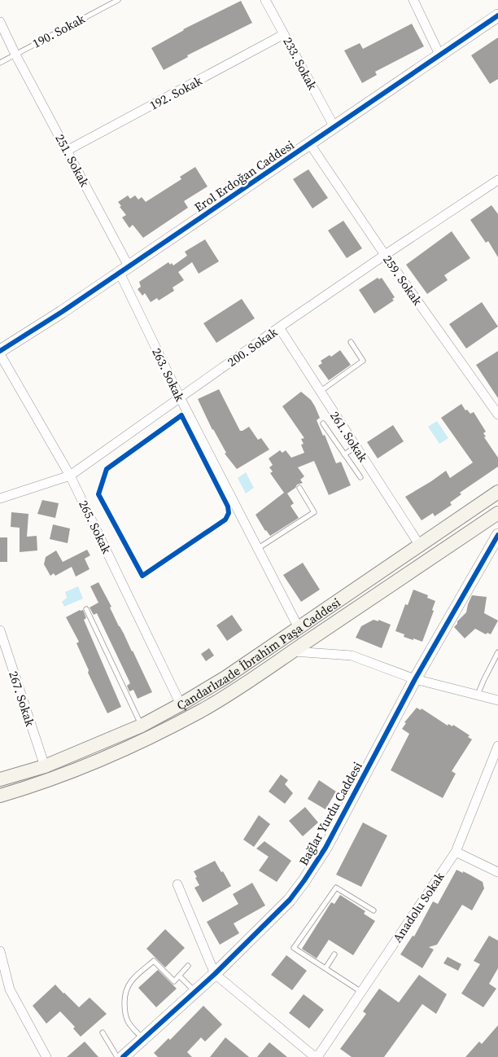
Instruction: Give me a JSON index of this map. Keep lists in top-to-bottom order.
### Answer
{
  "streets": {
    "main road": ["Çandarlızade İbrahim Paşa Caddesi"],
    "street": [
      "233. Sokak",
      "192. Sokak",
      "251. Sokak",
      "Erol Erdoğan Caddesi",
      "259. Sokak",
      "200. Sokak",
      "263. Sokak",
      "261. Sokak",
      "265. Sokak",
      "267. Sokak",
      "Bağlar Yurdu Caddesi",
      "Anadolu Sokak"
    ],
    "lane": ["190. Sokak"]
  },
  "crossings": [
    ["190. Sokak", "251. Sokak"],
    ["233. Sokak", "192. Sokak"],
    ["233. Sokak", "Erol Erdoğan Caddesi"],
    ["192. Sokak", "251. Sokak"],
    ["251. Sokak", "Erol Erdoğan Caddesi"],
    ["251. Sokak", "263. Sokak"],
    ["Erol Erdoğan Caddesi", "259. Sokak"],
    ["Erol Erdoğan Caddesi", "263. Sokak"],
    ["259. Sokak", "200. Sokak"],
    ["200. Sokak", "263. Sokak"],
    ["200. Sokak", "261. Sokak"],
    ["200. Sokak", "265. Sokak"],
    ["263. Sokak", "Çandarlızade İbrahim Paşa Caddesi"],
    ["261. Sokak", "Çandarlızade İbrahim Paşa Caddesi"],
    ["265. Sokak", "Çandarlızade İbrahim Paşa Caddesi"],
    ["Çandarlızade İbrahim Paşa Caddesi", "267. Sokak"]
  ]
}
